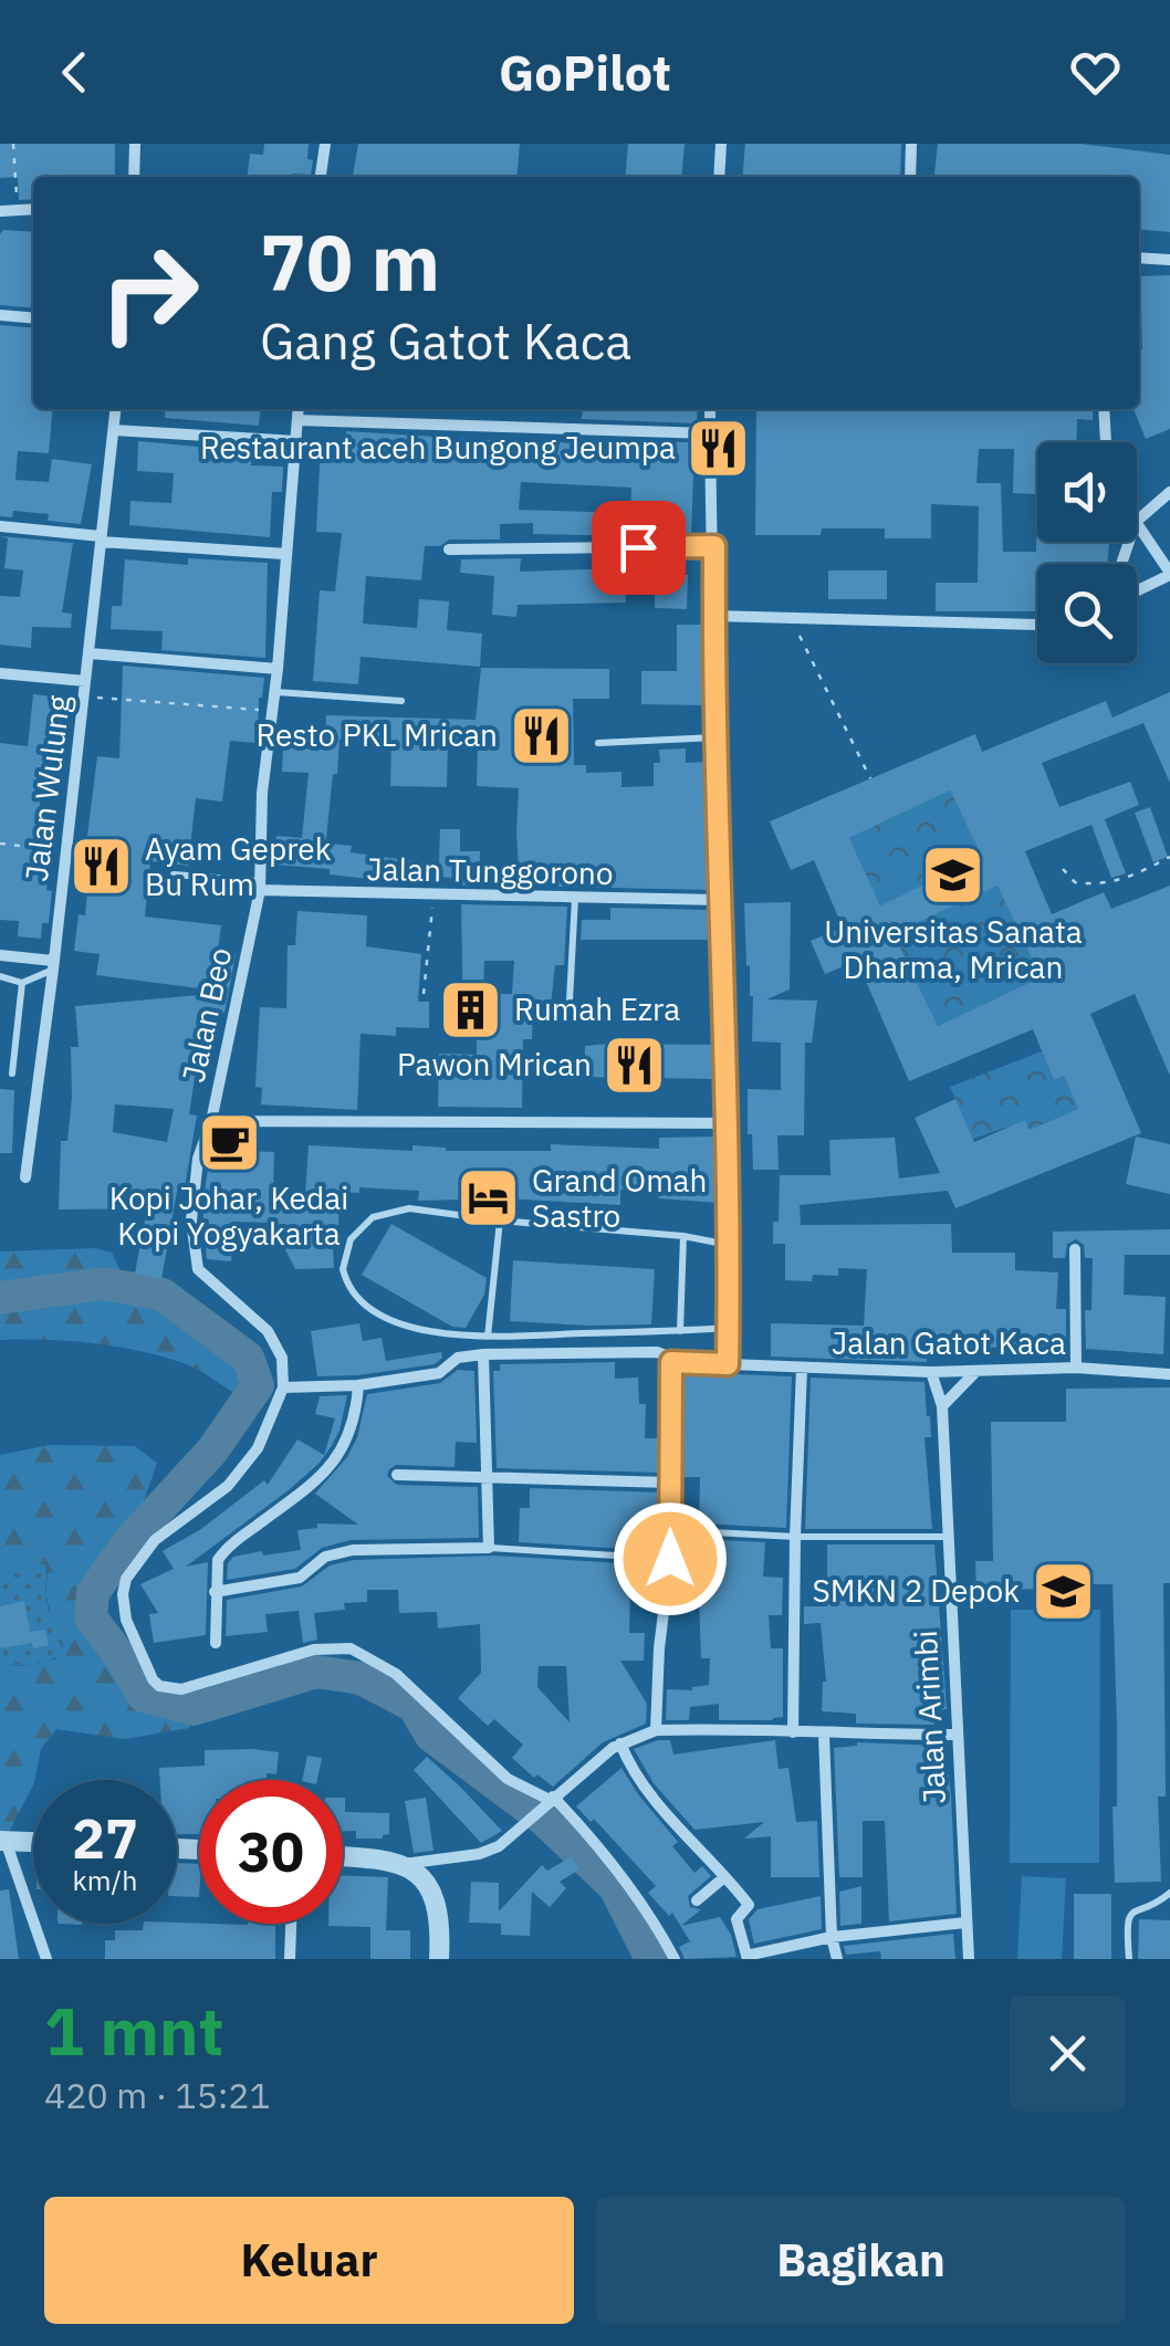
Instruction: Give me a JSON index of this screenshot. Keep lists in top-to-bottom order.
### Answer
{
  "streets": {
    "street": [
      "Jalan Wulung",
      "Jalan Tunggorono",
      "Jalan Beo",
      "Jalan Gatot Kaca",
      "Jalan Arimbi"
    ]
  },
  "crossings": [
    ["Jalan Tunggorono", "Jalan Beo"],
    ["Jalan Gatot Kaca", "Jalan Arimbi"]
  ],
  "places": {
    "restaurant": [
      "Restaurant aceh Bungong Jeumpa",
      "Resto PKL Mrican",
      "Ayam Geprek Bu Rum",
      "Pawon Mrican"
    ],
    "school or university": ["Universitas Sanata Dharma, Mrican", "SMKN 2 Depok"],
    "building": ["Rumah Ezra"],
    "cafe": ["Kopi Johar, Kedai Kopi Yogyakarta"],
    "hotel": ["Grand Omah Sastro"]
  },
  "page": {
    "header": "GoPilot",
    "turn": ["70 m", "Gang Gatot Kaca"],
    "speed": "27 km/h",
    "limit": "30",
    "heading": ["1 mnt", "420 m · 15:21"],
    "buttons": ["Keluar", "Bagikan"]
  }
}
